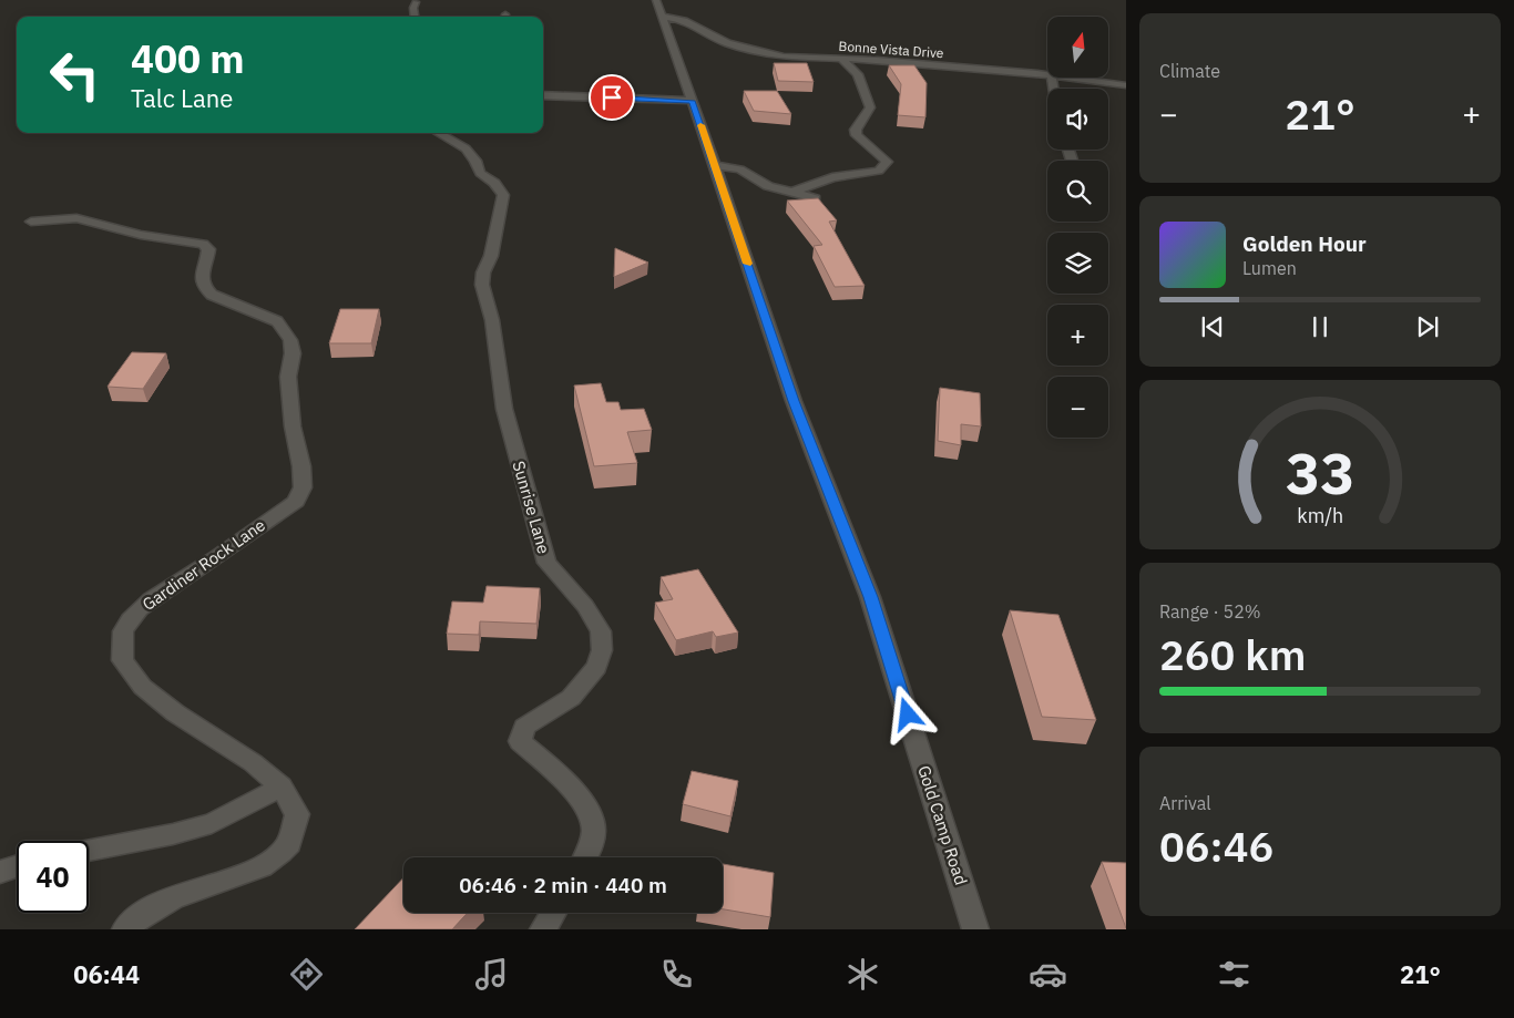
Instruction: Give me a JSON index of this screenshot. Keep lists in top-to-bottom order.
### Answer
{
  "streets": {
    "street": [
      "Bonne Vista Drive",
      "Sunrise Lane",
      "Gardiner Rock Lane",
      "Gold Camp Road"
    ]
  },
  "crossings": [
    ["Bonne Vista Drive", "Gold Camp Road"]
  ],
  "north": "top",
  "page": {
    "tile": [
      "Climate",
      ["Range · 52%", "260 km"],
      ["Arrival", "06:46"]
    ],
    "map_buttons": ["+", "−"],
    "turn": ["400 m", "Talc Lane"],
    "heat": ["−", "21°", "+"],
    "song": ["Golden Hour", "Lumen"],
    "limit": "40",
    "trip": "06:46 · 2 min · 440 m",
    "tabs": ["06:44", "21°"],
    "gauge": ["33", "km/h"]
  }
}
